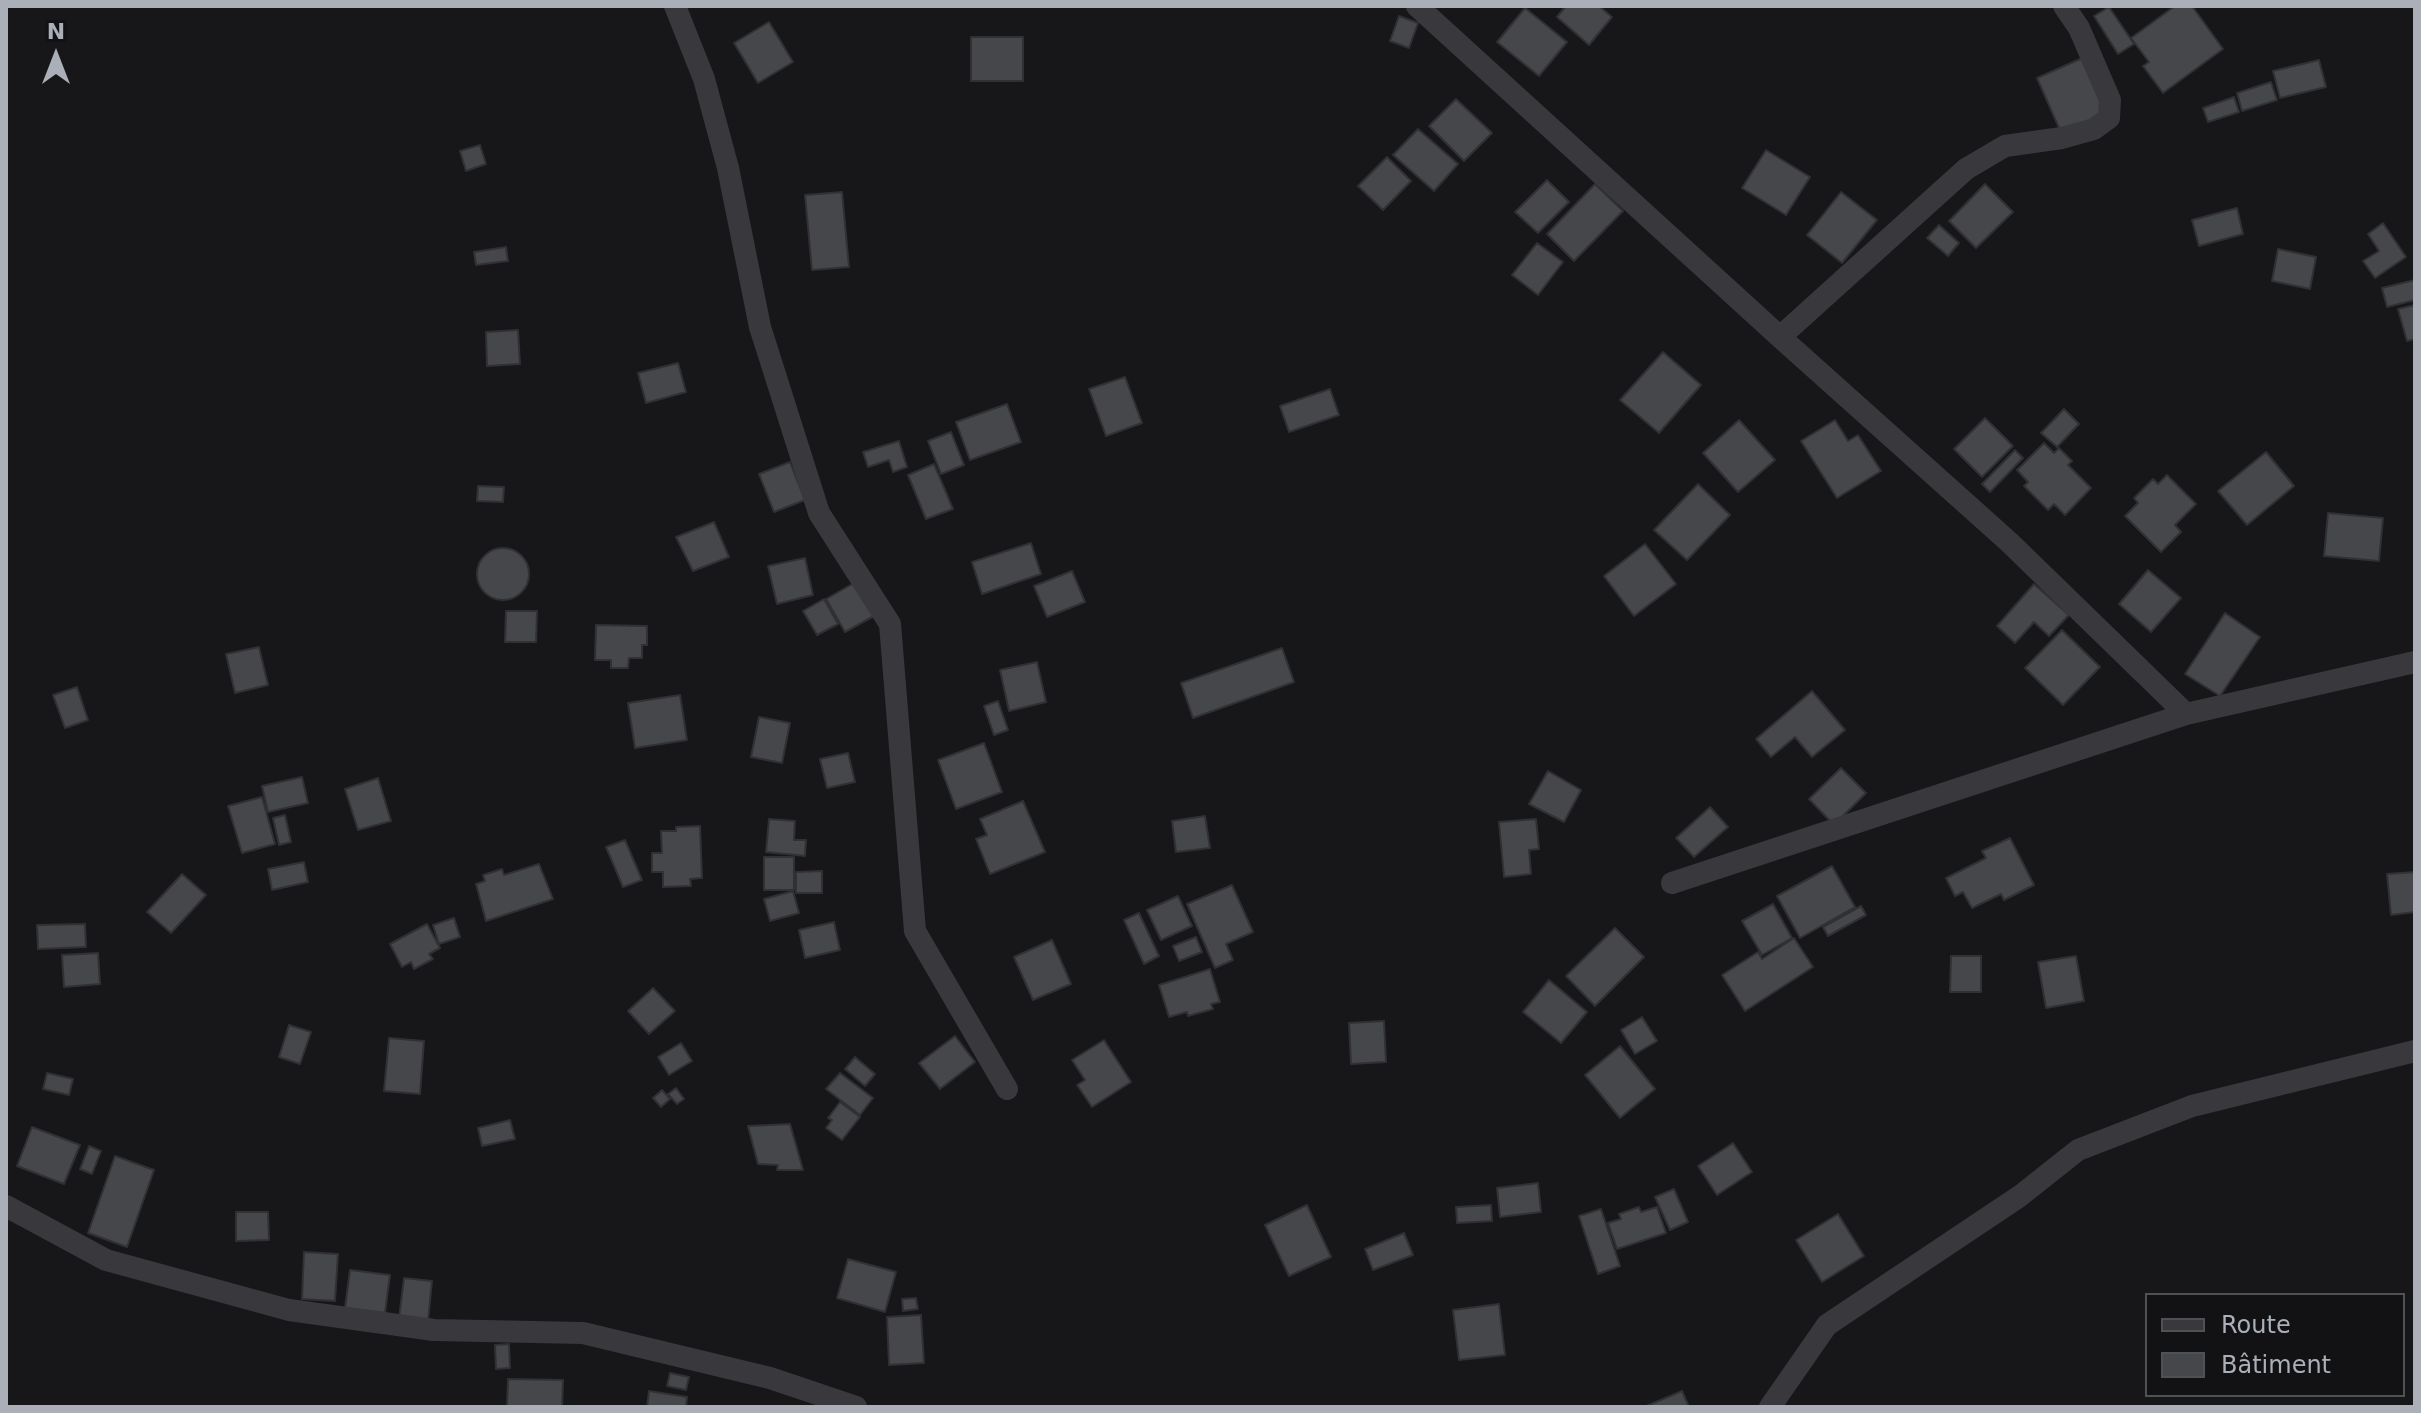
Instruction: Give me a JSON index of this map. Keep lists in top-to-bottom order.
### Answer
{
  "legend": ["Route", "Bâtiment"],
  "north": "top"
}
